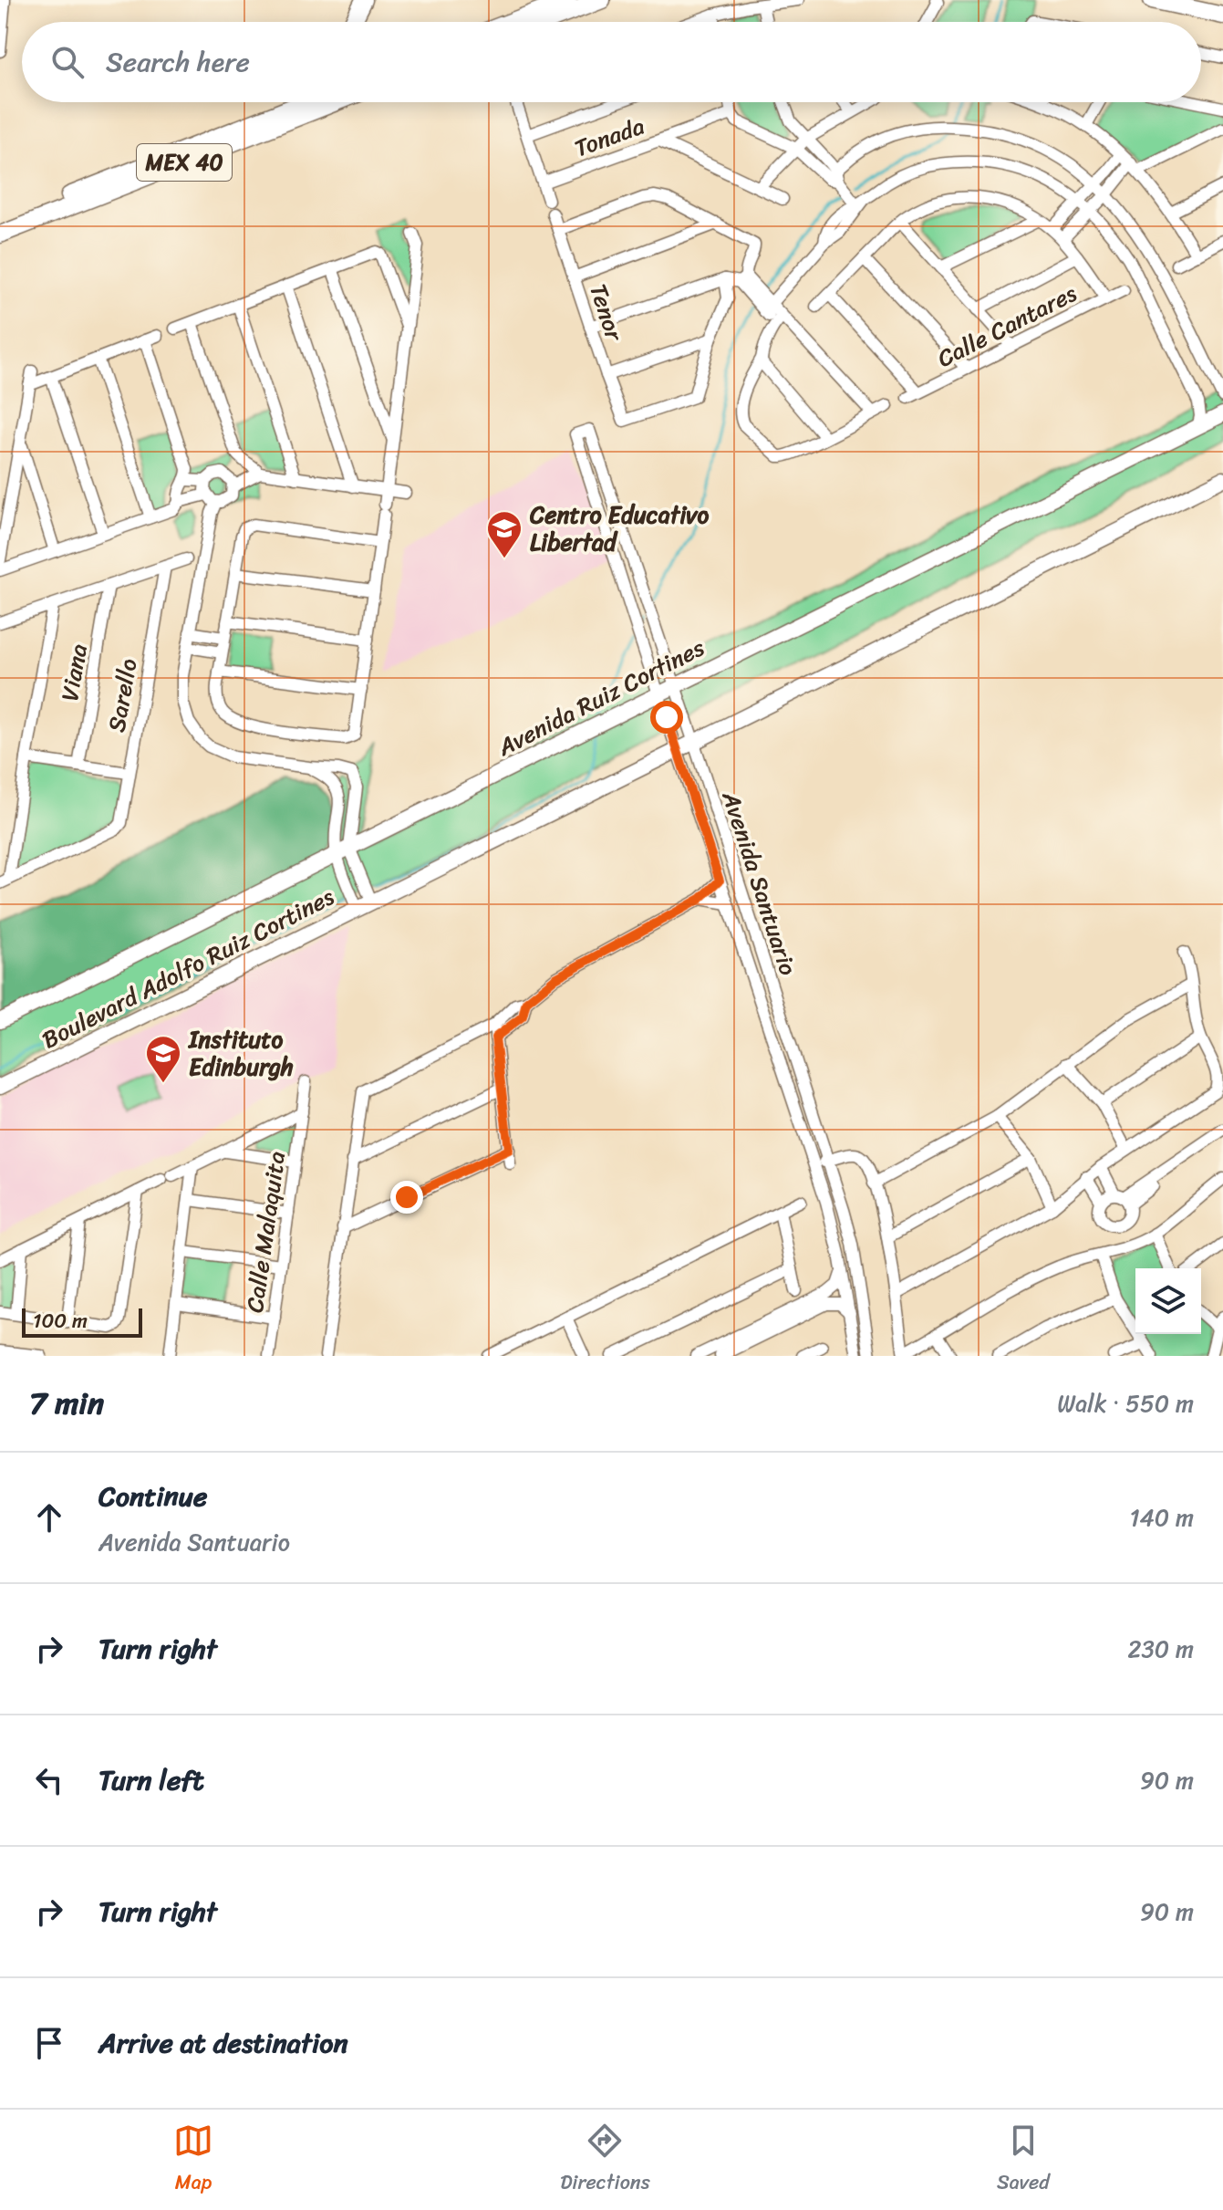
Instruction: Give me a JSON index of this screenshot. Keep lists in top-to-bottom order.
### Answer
{
  "streets": {
    "highway": ["MEX 40"],
    "main road": ["Avenida Ruiz Cortines", "Boulevard Adolfo Ruiz Cortines"],
    "street": [
      "Tonada",
      "Tenor",
      "Calle Cantares",
      "Viana",
      "Sarello",
      "Avenida Santuario",
      "Calle Malaquita"
    ]
  },
  "crossings": [
    ["Avenida Ruiz Cortines", "Avenida Santuario"]
  ],
  "places": {
    "school or university": ["Centro Educativo Libertad", "Instituto Edinburgh"]
  },
  "scale_bar": "100 m",
  "page": {
    "search": "Search here",
    "scale": "100 m",
    "heading": ["7 min", "Walk · 550 m"],
    "list": [
      ["Continue", "Avenida Santuario", "140 m"],
      ["Turn right", "230 m"],
      ["Turn left", "90 m"],
      ["Turn right", "90 m"],
      "Arrive at destination"
    ],
    "nav": ["Map", "Directions", "Saved"]
  }
}
